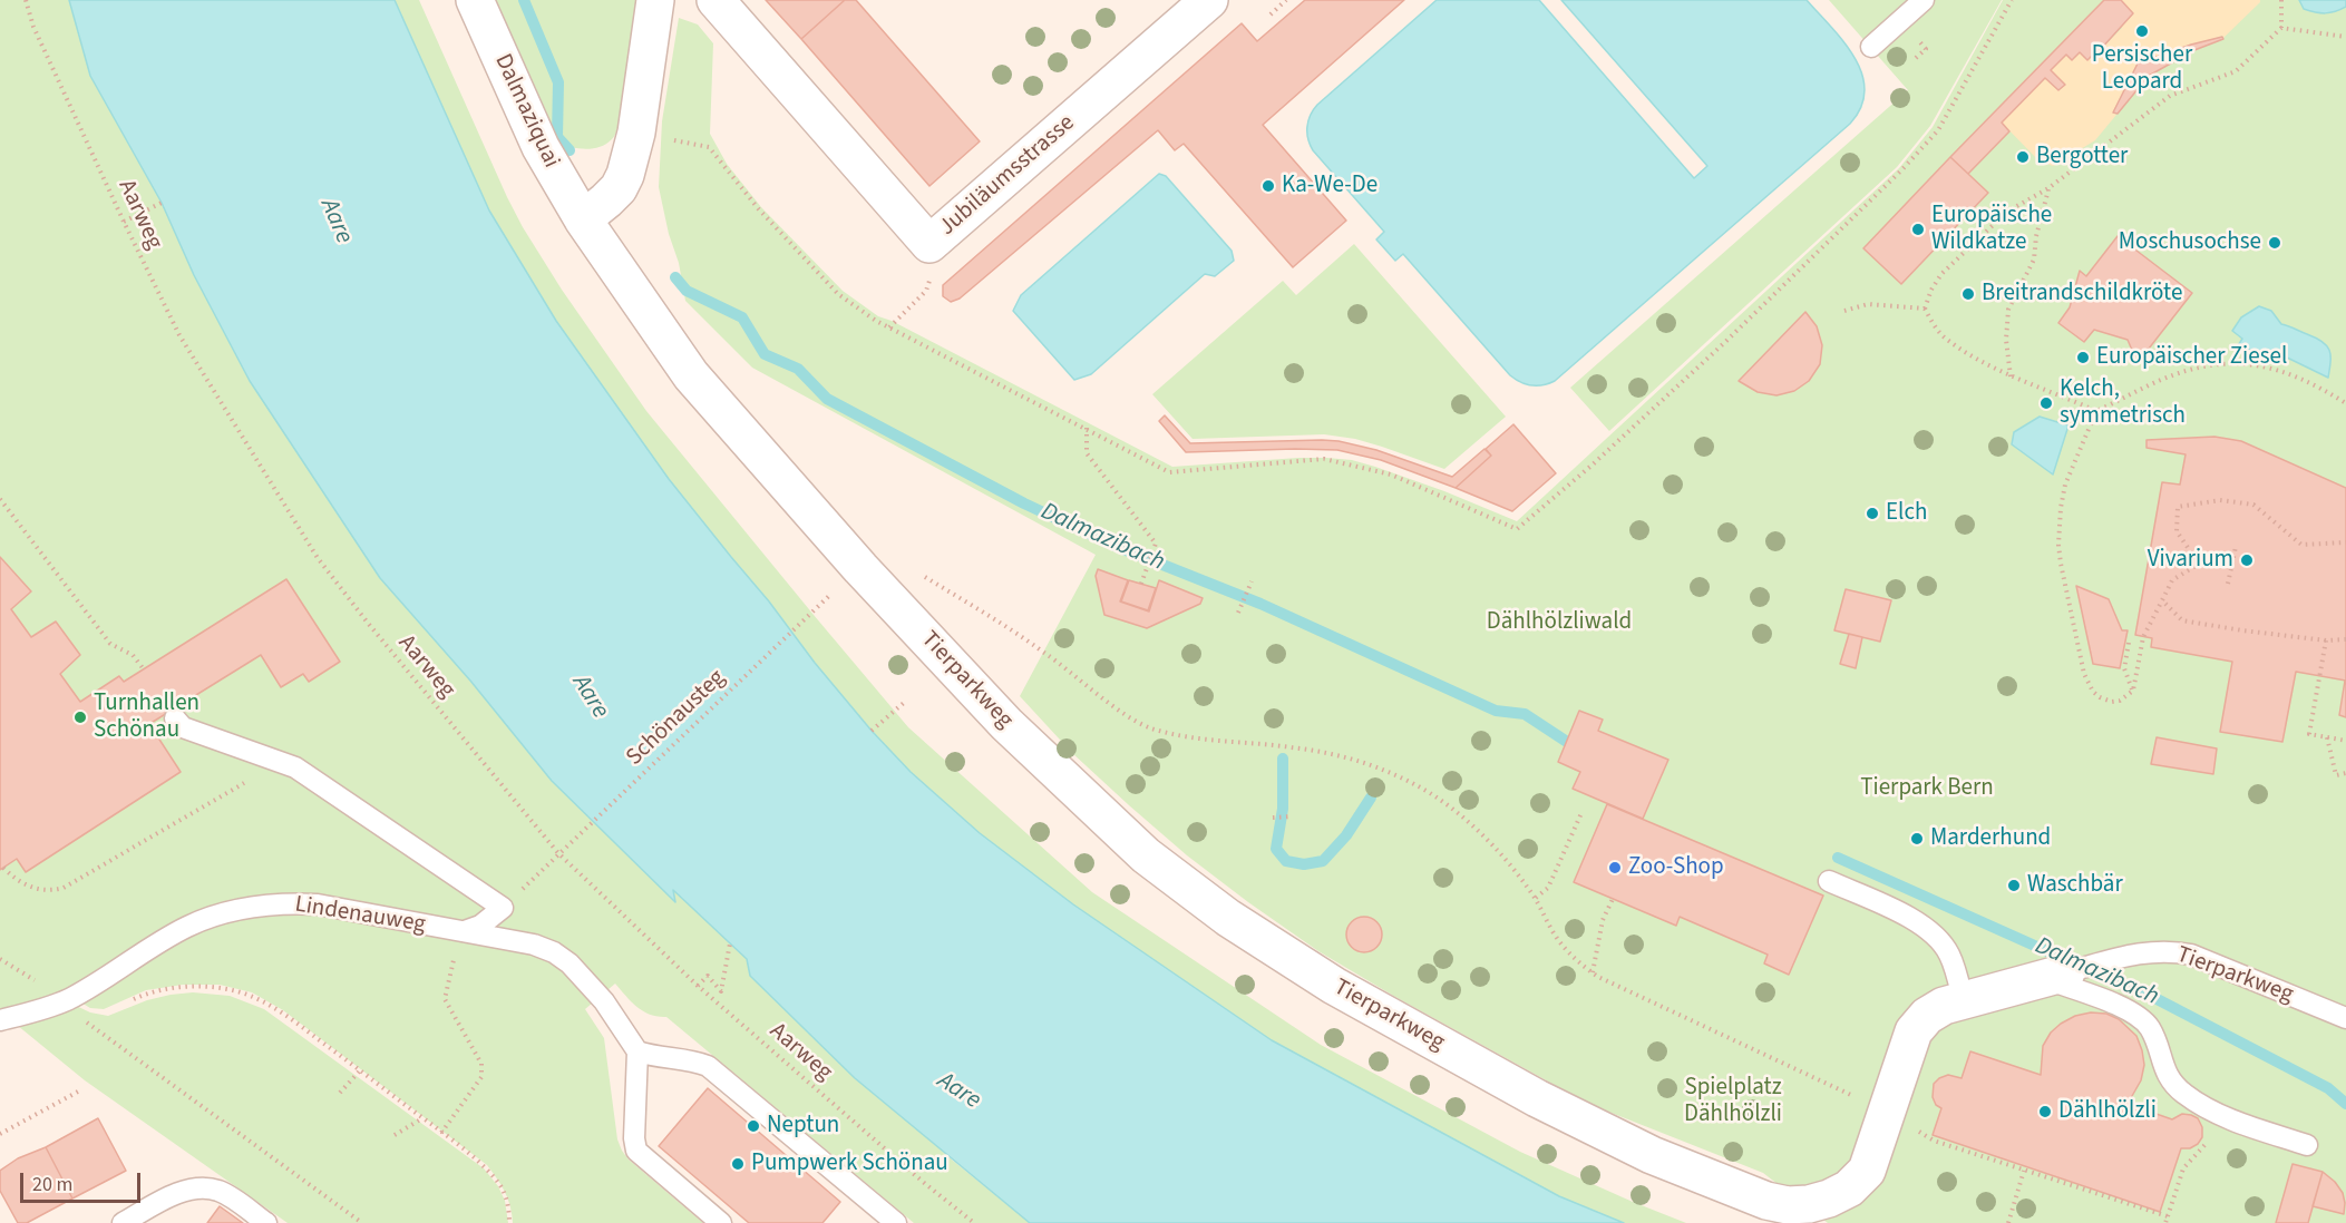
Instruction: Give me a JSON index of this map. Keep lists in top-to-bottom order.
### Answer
{
  "streets": {
    "street": ["Dalmaziquai", "Jubiläumsstrasse", "Tierparkweg"],
    "lane": ["Lindenauweg"],
    "path": ["Aarweg", "Schönausteg"]
  },
  "crossings": [
    ["Dalmaziquai", "Tierparkweg"],
    ["Aarweg", "Schönausteg"]
  ],
  "water": ["Aare", "Dalmazibach"],
  "parks": ["Dählhölzliwald", "Tierpark Bern", "Spielplatz Dählhölzli"],
  "places": [
    "Persischer Leopard",
    "Bergotter",
    "Ka-We-De",
    "Europäische Wildkatze",
    "Moschusochse",
    "Breitrandschildkröte",
    "Europäischer Ziesel",
    "Kelch, symmetrisch",
    "Elch",
    "Vivarium",
    "Turnhallen Schönau",
    "Marderhund",
    "Zoo-Shop",
    "Waschbär",
    "Dählhölzli",
    "Neptun",
    "Pumpwerk Schönau"
  ],
  "scale_bar": "20 m"
}
